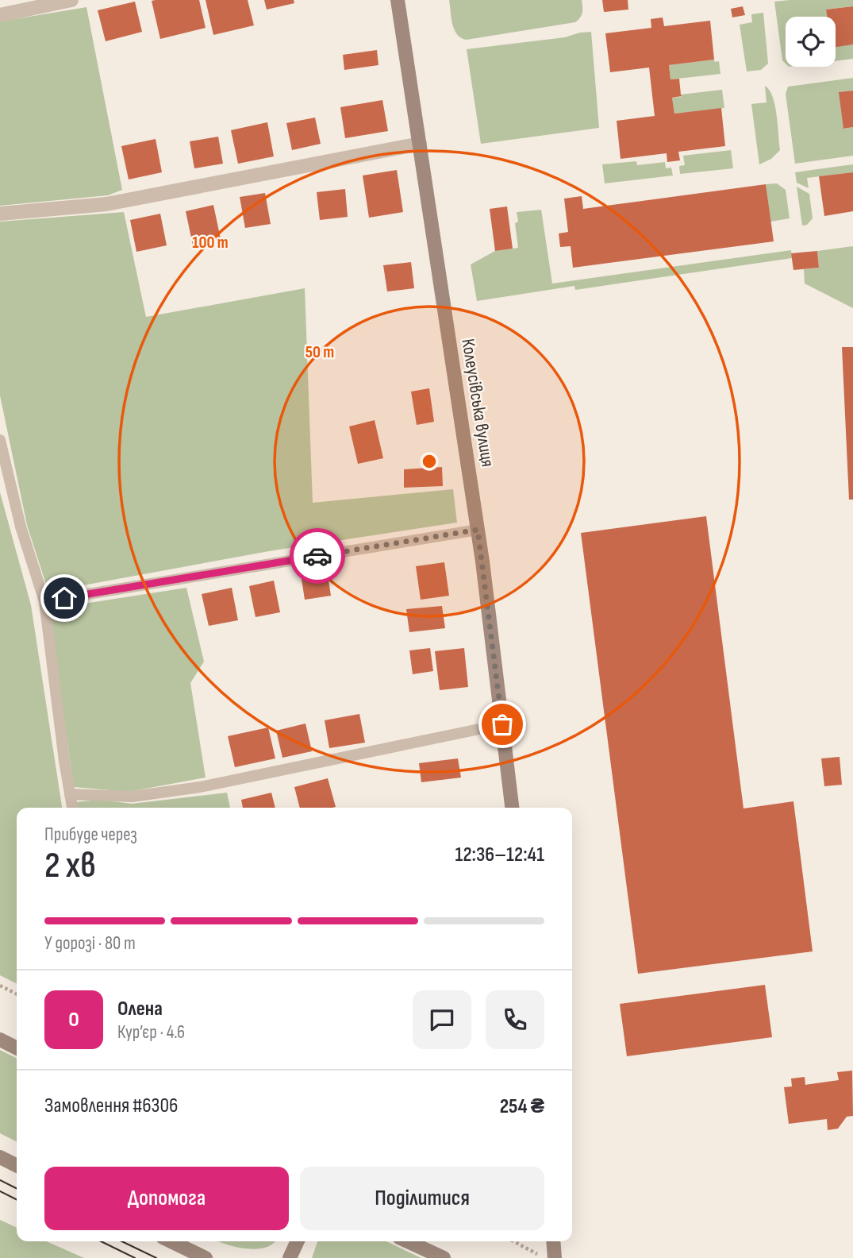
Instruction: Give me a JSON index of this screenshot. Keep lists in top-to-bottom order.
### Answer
{
  "streets": {
    "street": ["Колеусівська вулиця"]
  },
  "page": {
    "heading": ["2 хв", "Прибуде через", "12:36–12:41"],
    "panel": [
      "Олена",
      "Кур’єр · 4.6",
      "Замовлення #6306",
      "254 ₴"
    ],
    "bar": "У дорозі · 80 m",
    "round": "О",
    "buttons": ["Допомога", "Поділитися"]
  },
  "rings": ["100 m", "50 m"]
}
